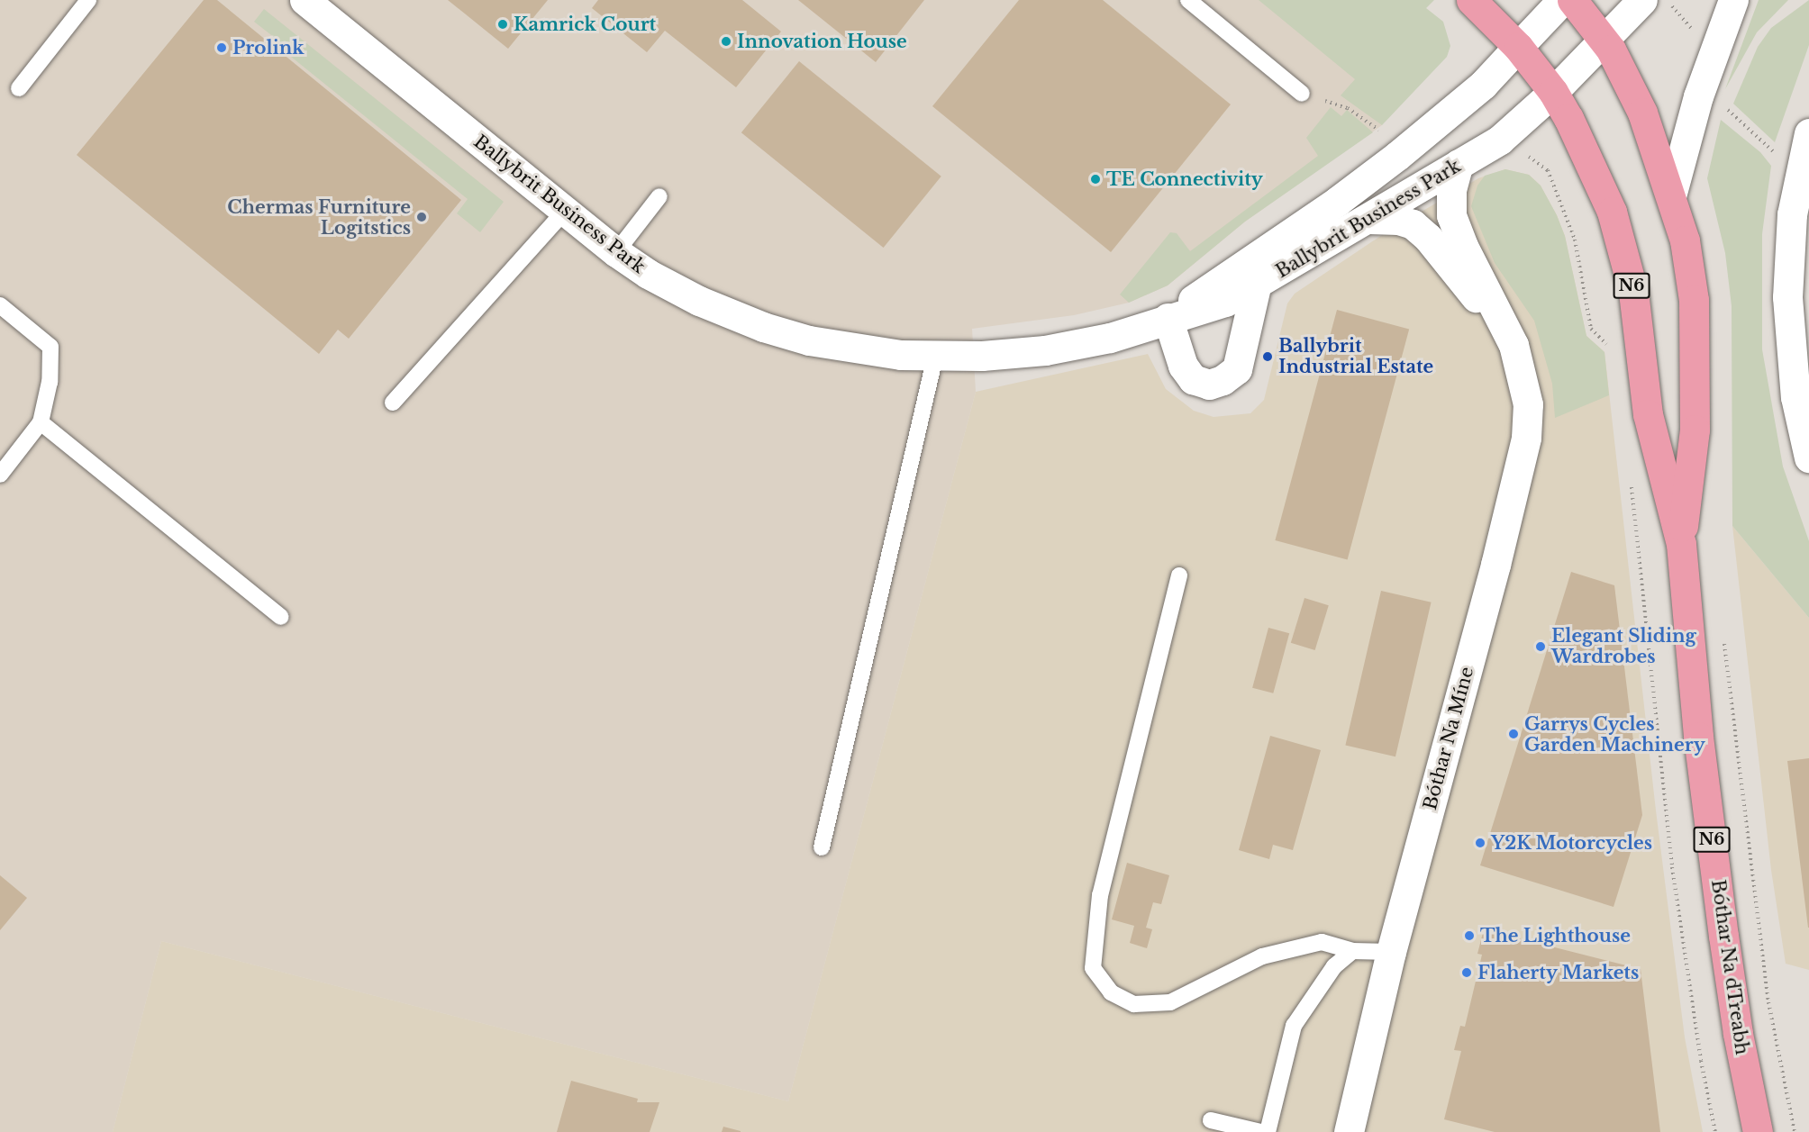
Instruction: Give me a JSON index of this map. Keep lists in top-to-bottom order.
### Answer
{
  "streets": {
    "highway": ["N6", "Bóthar Na dTreabh"],
    "street": ["Ballybrit Business Park", "Bóthar Na Míne"]
  },
  "crossings": [
    ["Ballybrit Business Park", "Bóthar Na Míne"],
    ["Ballybrit Business Park", "Bóthar Na dTreabh"]
  ],
  "places": [
    "Kamrick Court",
    "Innovation House",
    "Prolink",
    "TE Connectivity",
    "Chermas Furniture Logitstics",
    "Ballybrit Industrial Estate",
    "Elegant Sliding Wardrobes",
    "Garrys Cycles Garden Machinery",
    "Y2K Motorcycles",
    "The Lighthouse",
    "Flaherty Markets"
  ]
}
